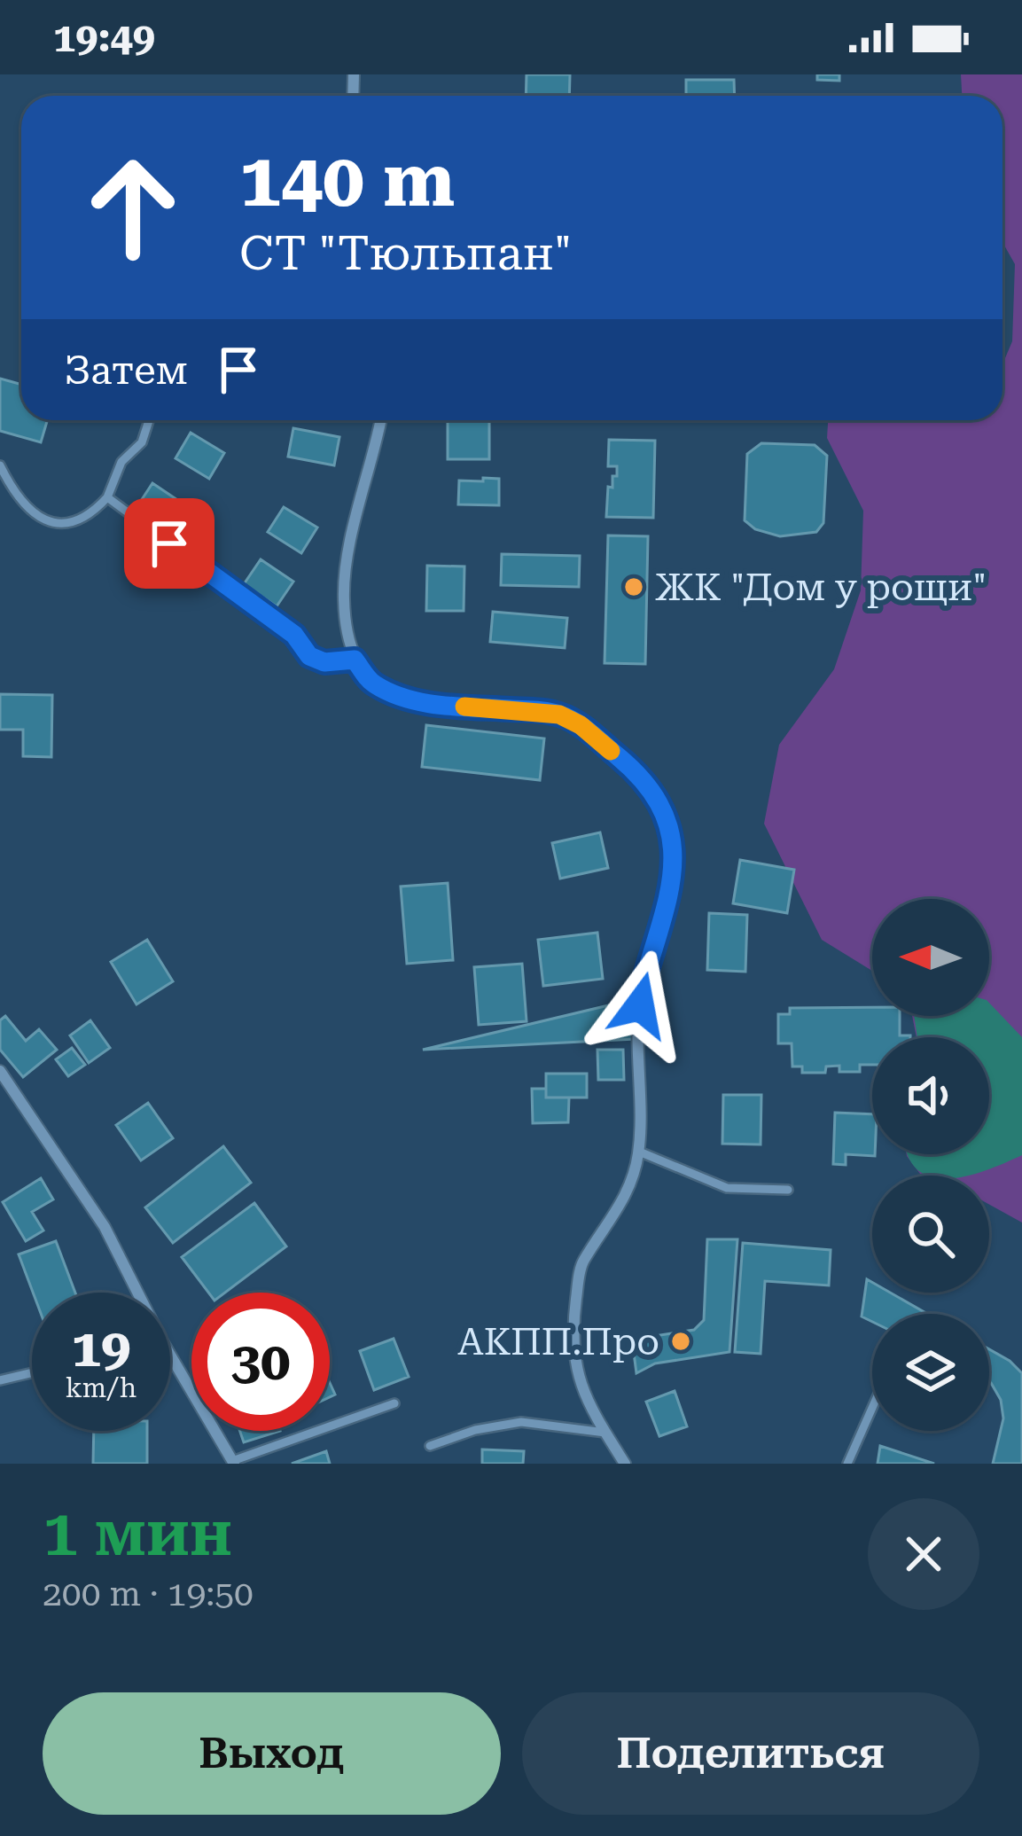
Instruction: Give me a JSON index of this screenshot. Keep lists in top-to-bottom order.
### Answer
{
  "places": ["ЖК \"Дом у рощи\"", "АКПП.Про"],
  "north": "left",
  "page": {
    "status": "19:49",
    "turn": ["140 m", "СТ \"Тюльпан\""],
    "then": "Затем",
    "speed": "19 km/h",
    "limit": "30",
    "heading": ["1 мин", "200 m · 19:50"],
    "buttons": ["Выход", "Поделиться"]
  }
}
